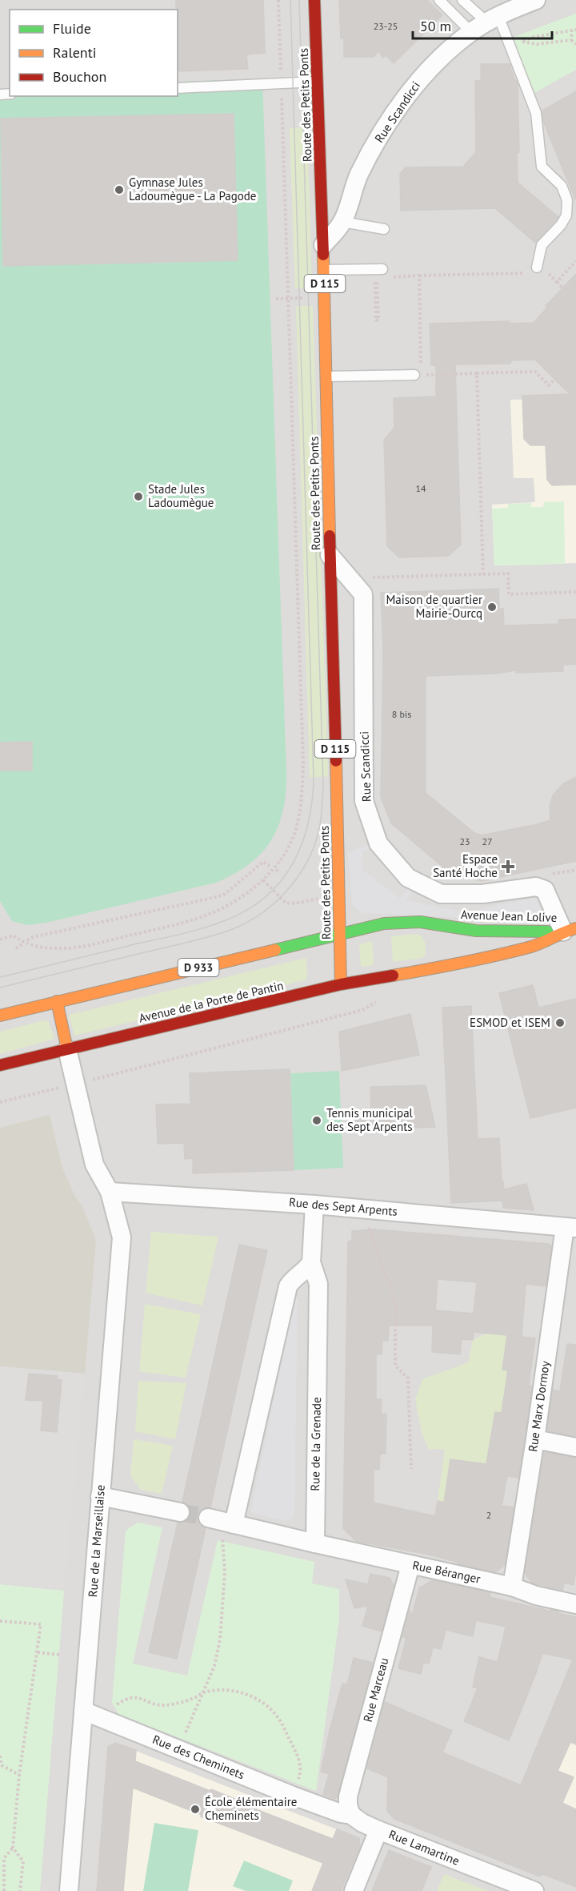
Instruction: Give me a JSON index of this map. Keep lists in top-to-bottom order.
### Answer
{
  "streets": {
    "main road": [
      "Route des Petits Ponts",
      "D 115",
      "Avenue Jean Lolive",
      "D 933",
      "Avenue de la Porte de Pantin"
    ],
    "street": [
      "Rue Scandicci",
      "Rue des Sept Arpents",
      "Rue Marx Dormoy",
      "Rue de la Grenade",
      "Rue de la Marseillaise",
      "Rue Béranger",
      "Rue Marceau",
      "Rue des Cheminets",
      "Rue Lamartine"
    ]
  },
  "crossings": [
    ["Route des Petits Ponts", "Rue Scandicci"],
    ["Route des Petits Ponts", "Avenue Jean Lolive"],
    ["Route des Petits Ponts", "D 933"],
    ["Route des Petits Ponts", "Avenue de la Porte de Pantin"],
    ["Rue Scandicci", "Avenue Jean Lolive"],
    ["Avenue Jean Lolive", "D 933"],
    ["Avenue Jean Lolive", "Avenue de la Porte de Pantin"],
    ["Avenue de la Porte de Pantin", "Rue de la Marseillaise"],
    ["Rue des Sept Arpents", "Rue Marx Dormoy"],
    ["Rue des Sept Arpents", "Rue de la Grenade"],
    ["Rue des Sept Arpents", "Rue de la Marseillaise"],
    ["Rue Marx Dormoy", "Rue Béranger"],
    ["Rue de la Grenade", "Rue Béranger"],
    ["Rue de la Marseillaise", "Rue des Cheminets"],
    ["Rue Béranger", "Rue Marceau"],
    ["Rue Marceau", "Rue Lamartine"],
    ["Rue des Cheminets", "Rue Lamartine"]
  ],
  "places": {
    "other": [
      "Gymnase Jules Ladoumègue - La Pagode",
      "Stade Jules Ladoumègue",
      "Maison de quartier Mairie-Ourcq",
      "ESMOD et ISEM",
      "Tennis municipal des Sept Arpents",
      "École élémentaire Cheminets"
    ],
    "health": ["Espace Santé Hoche"]
  },
  "house_numbers": [
    "23-25",
    "14",
    "8 bis",
    "23",
    "27",
    "2"
  ],
  "legend": ["Fluide", "Ralenti", "Bouchon"],
  "scale_bar": "50 m"
}
